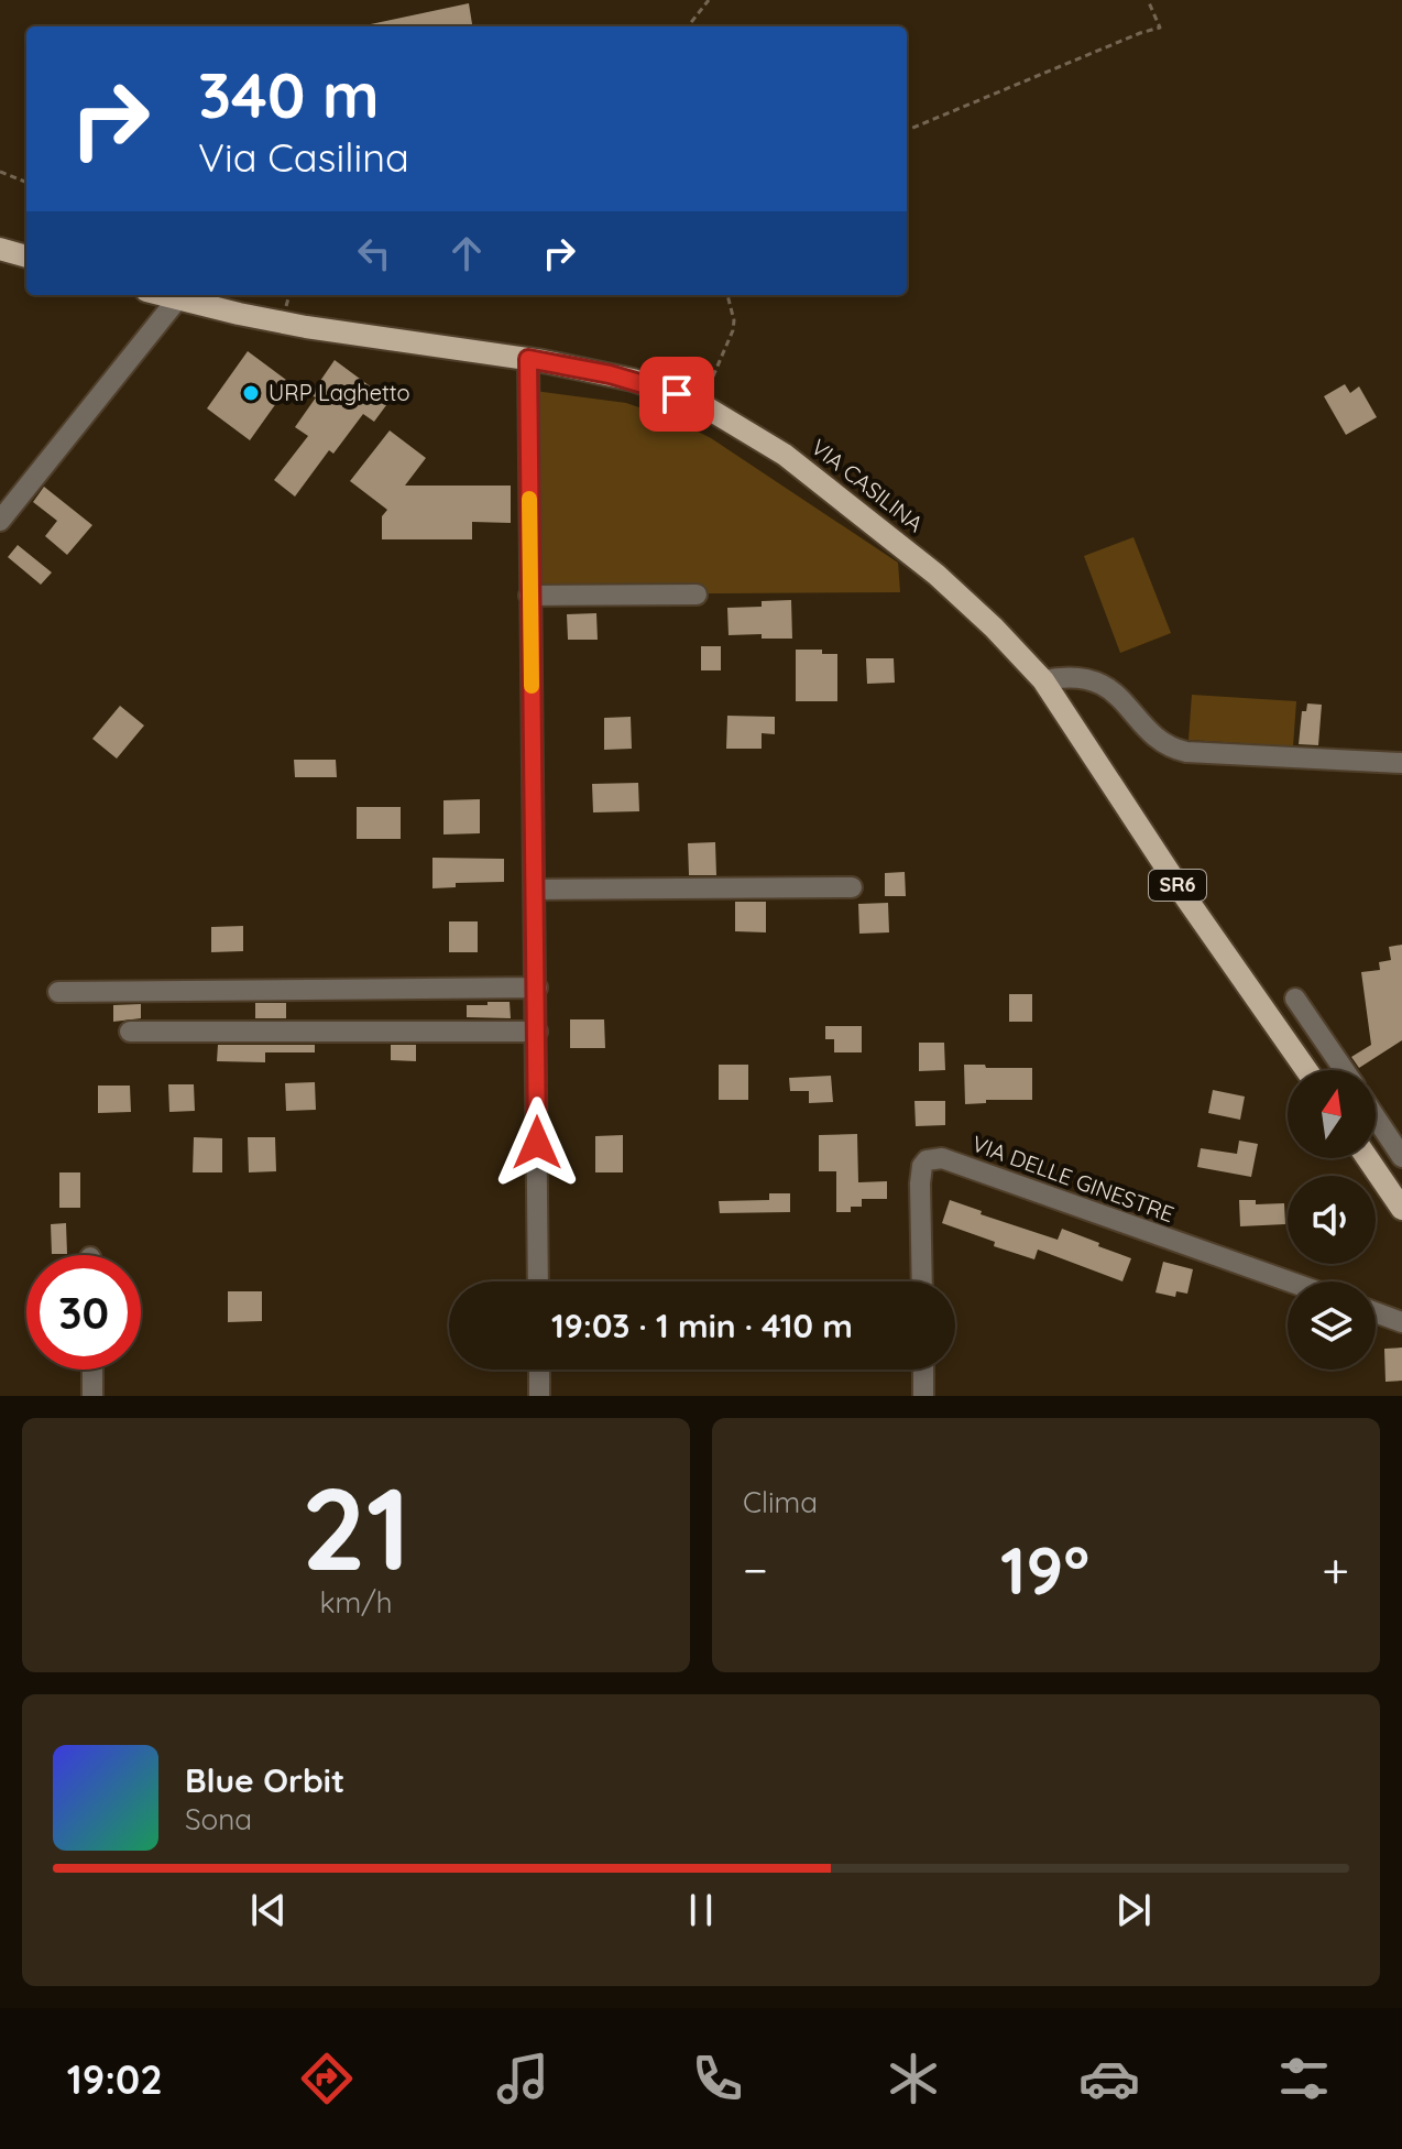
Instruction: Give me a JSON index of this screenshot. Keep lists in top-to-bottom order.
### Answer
{
  "streets": {
    "main road": ["VIA CASILINA", "SR6"],
    "street": ["VIA DELLE GINESTRE"]
  },
  "places": ["URP Laghetto"],
  "north": "top",
  "page": {
    "turn": ["340 m", "Via Casilina"],
    "limit": "30",
    "trip": "19:03 · 1 min · 410 m",
    "tile": [
      ["21", "km/h"],
      "Clima"
    ],
    "heat": ["−", "19°", "+"],
    "song": ["Blue Orbit", "Sona"],
    "tabs": "19:02"
  }
}
